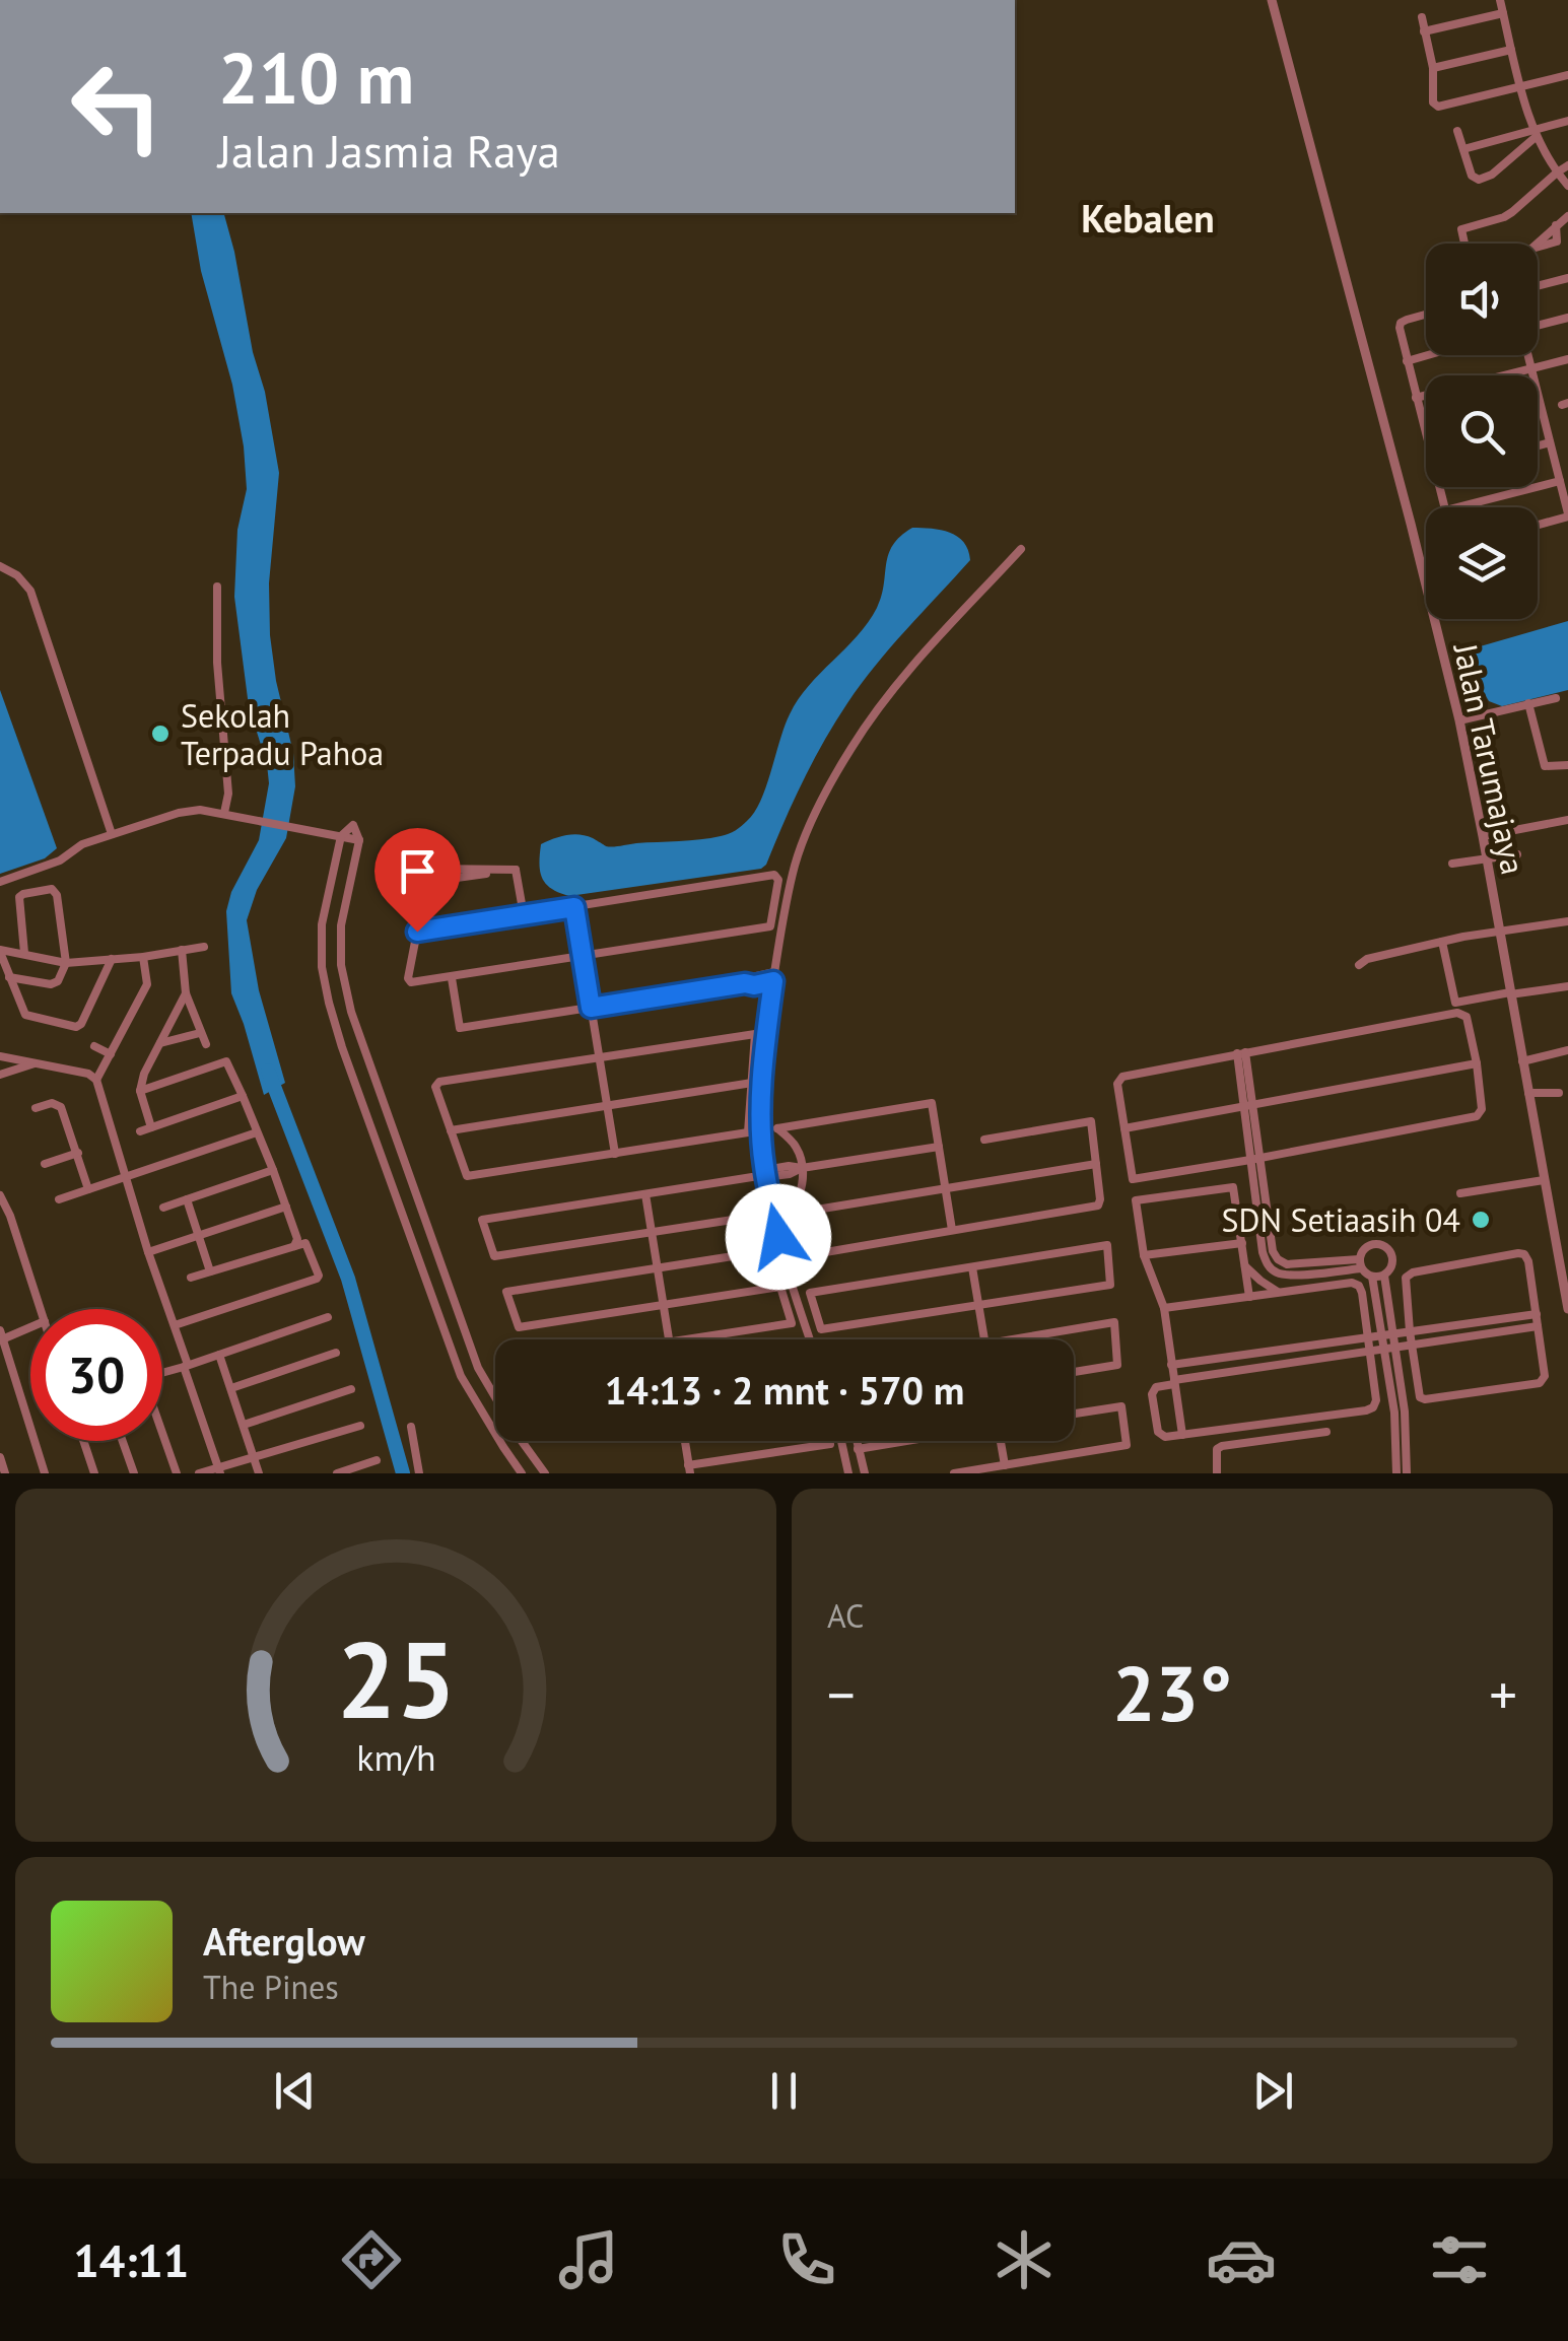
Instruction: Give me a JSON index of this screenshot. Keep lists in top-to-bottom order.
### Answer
{
  "streets": {
    "street": ["Jalan Tarumajaya"]
  },
  "districts": ["Kebalen"],
  "places": ["Sekolah Terpadu Pahoa", "SDN Setiaasih 04"],
  "page": {
    "turn": ["210 m", "Jalan Jasmia Raya"],
    "limit": "30",
    "trip": "14:13 · 2 mnt · 570 m",
    "tile": "AC",
    "heat": ["−", "23°", "+"],
    "song": ["Afterglow", "The Pines"],
    "tabs": "14:11",
    "gauge": ["25", "km/h"]
  }
}
